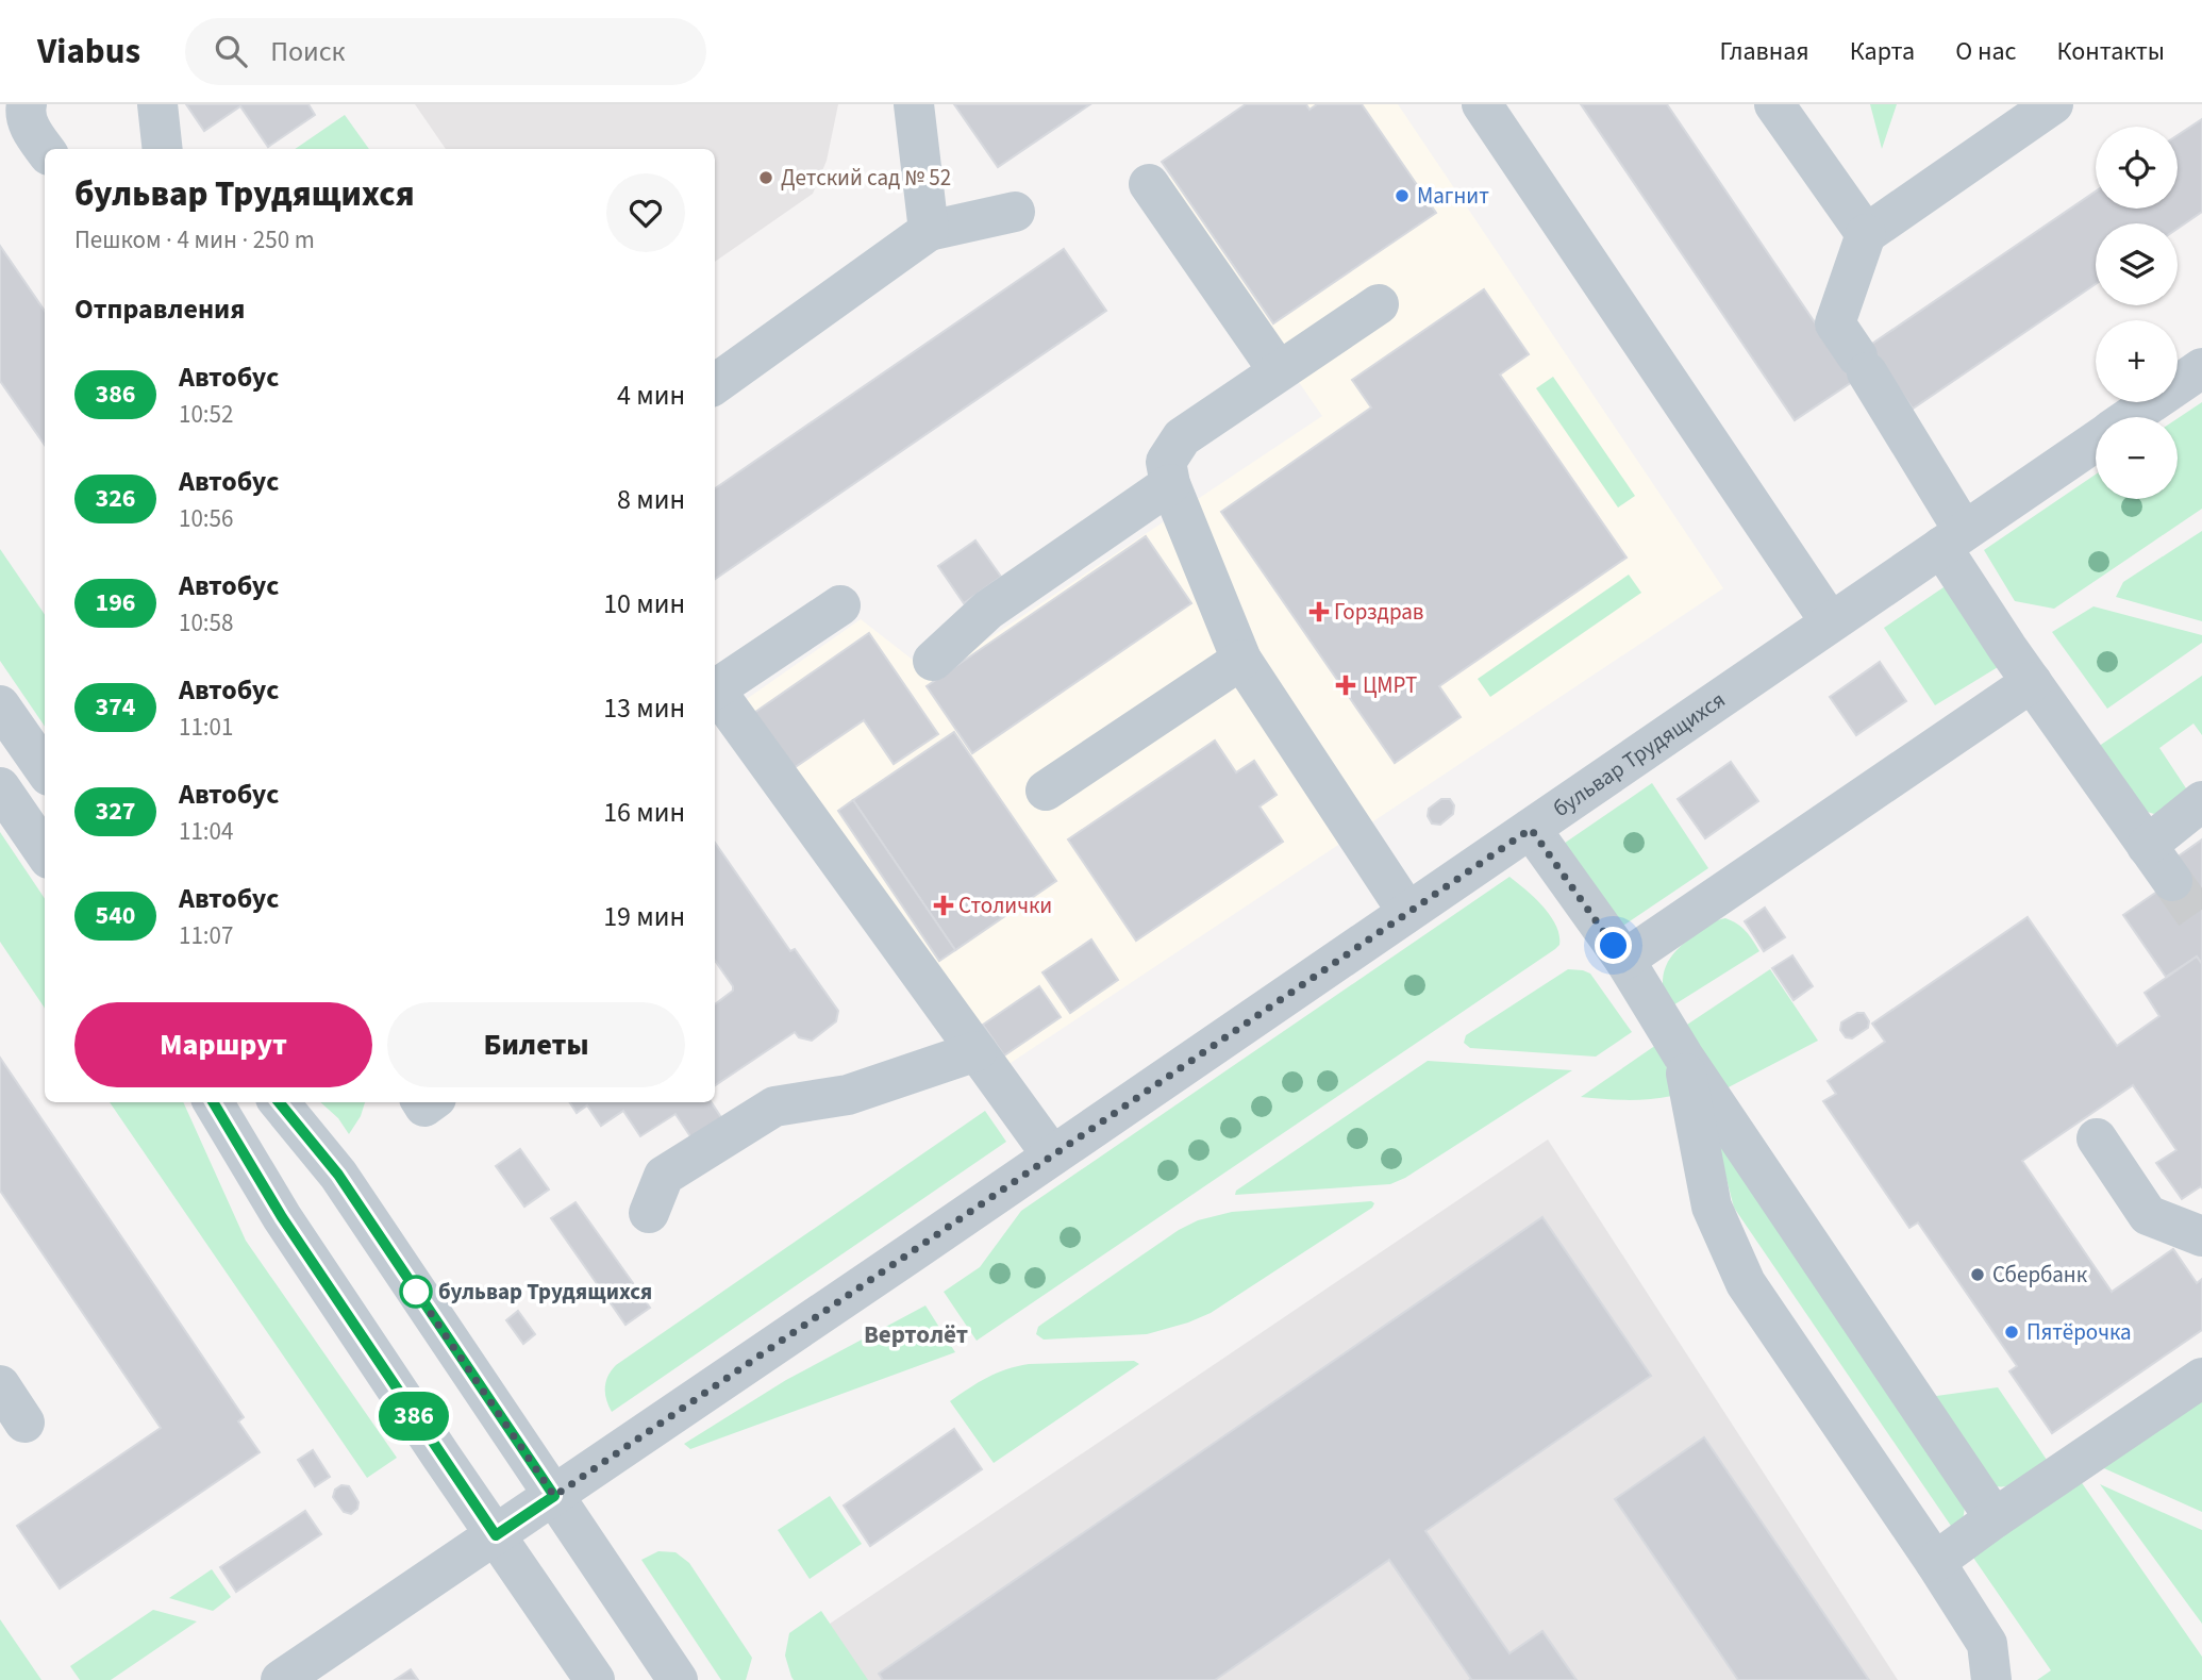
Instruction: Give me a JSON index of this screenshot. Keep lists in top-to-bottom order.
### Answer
{
  "streets": {
    "street": ["бульвар Трудящихся"]
  },
  "districts": ["Вертолёт"],
  "places": {
    "other": [
      "Детский сад № 52",
      "Магнит",
      "Сбербанк",
      "бульвар Трудящихся",
      "Пятёрочка"
    ],
    "health": ["Горздрав", "ЦМРТ", "Столички"]
  },
  "lines": ["bus line 386"],
  "page": {
    "header": "Viabus",
    "search": "Поиск",
    "nav": [
      "Главная",
      "Карта",
      "О нас",
      "Контакты"
    ],
    "on_map": "386",
    "map_buttons": ["+", "−"],
    "heading": [
      ["бульвар Трудящихся", "Пешком · 4 мин · 250 m"],
      "Отправления"
    ],
    "list": [
      {
        "mark": "386",
        "name": "Автобус",
        "note": "10:52",
        "value": "4 мин"
      },
      {
        "mark": "326",
        "name": "Автобус",
        "note": "10:56",
        "value": "8 мин"
      },
      {
        "mark": "196",
        "name": "Автобус",
        "note": "10:58",
        "value": "10 мин"
      },
      {
        "mark": "374",
        "name": "Автобус",
        "note": "11:01",
        "value": "13 мин"
      },
      {
        "mark": "327",
        "name": "Автобус",
        "note": "11:04",
        "value": "16 мин"
      },
      {
        "mark": "540",
        "name": "Автобус",
        "note": "11:07",
        "value": "19 мин"
      }
    ],
    "buttons": ["Маршрут", "Билеты"]
  }
}
